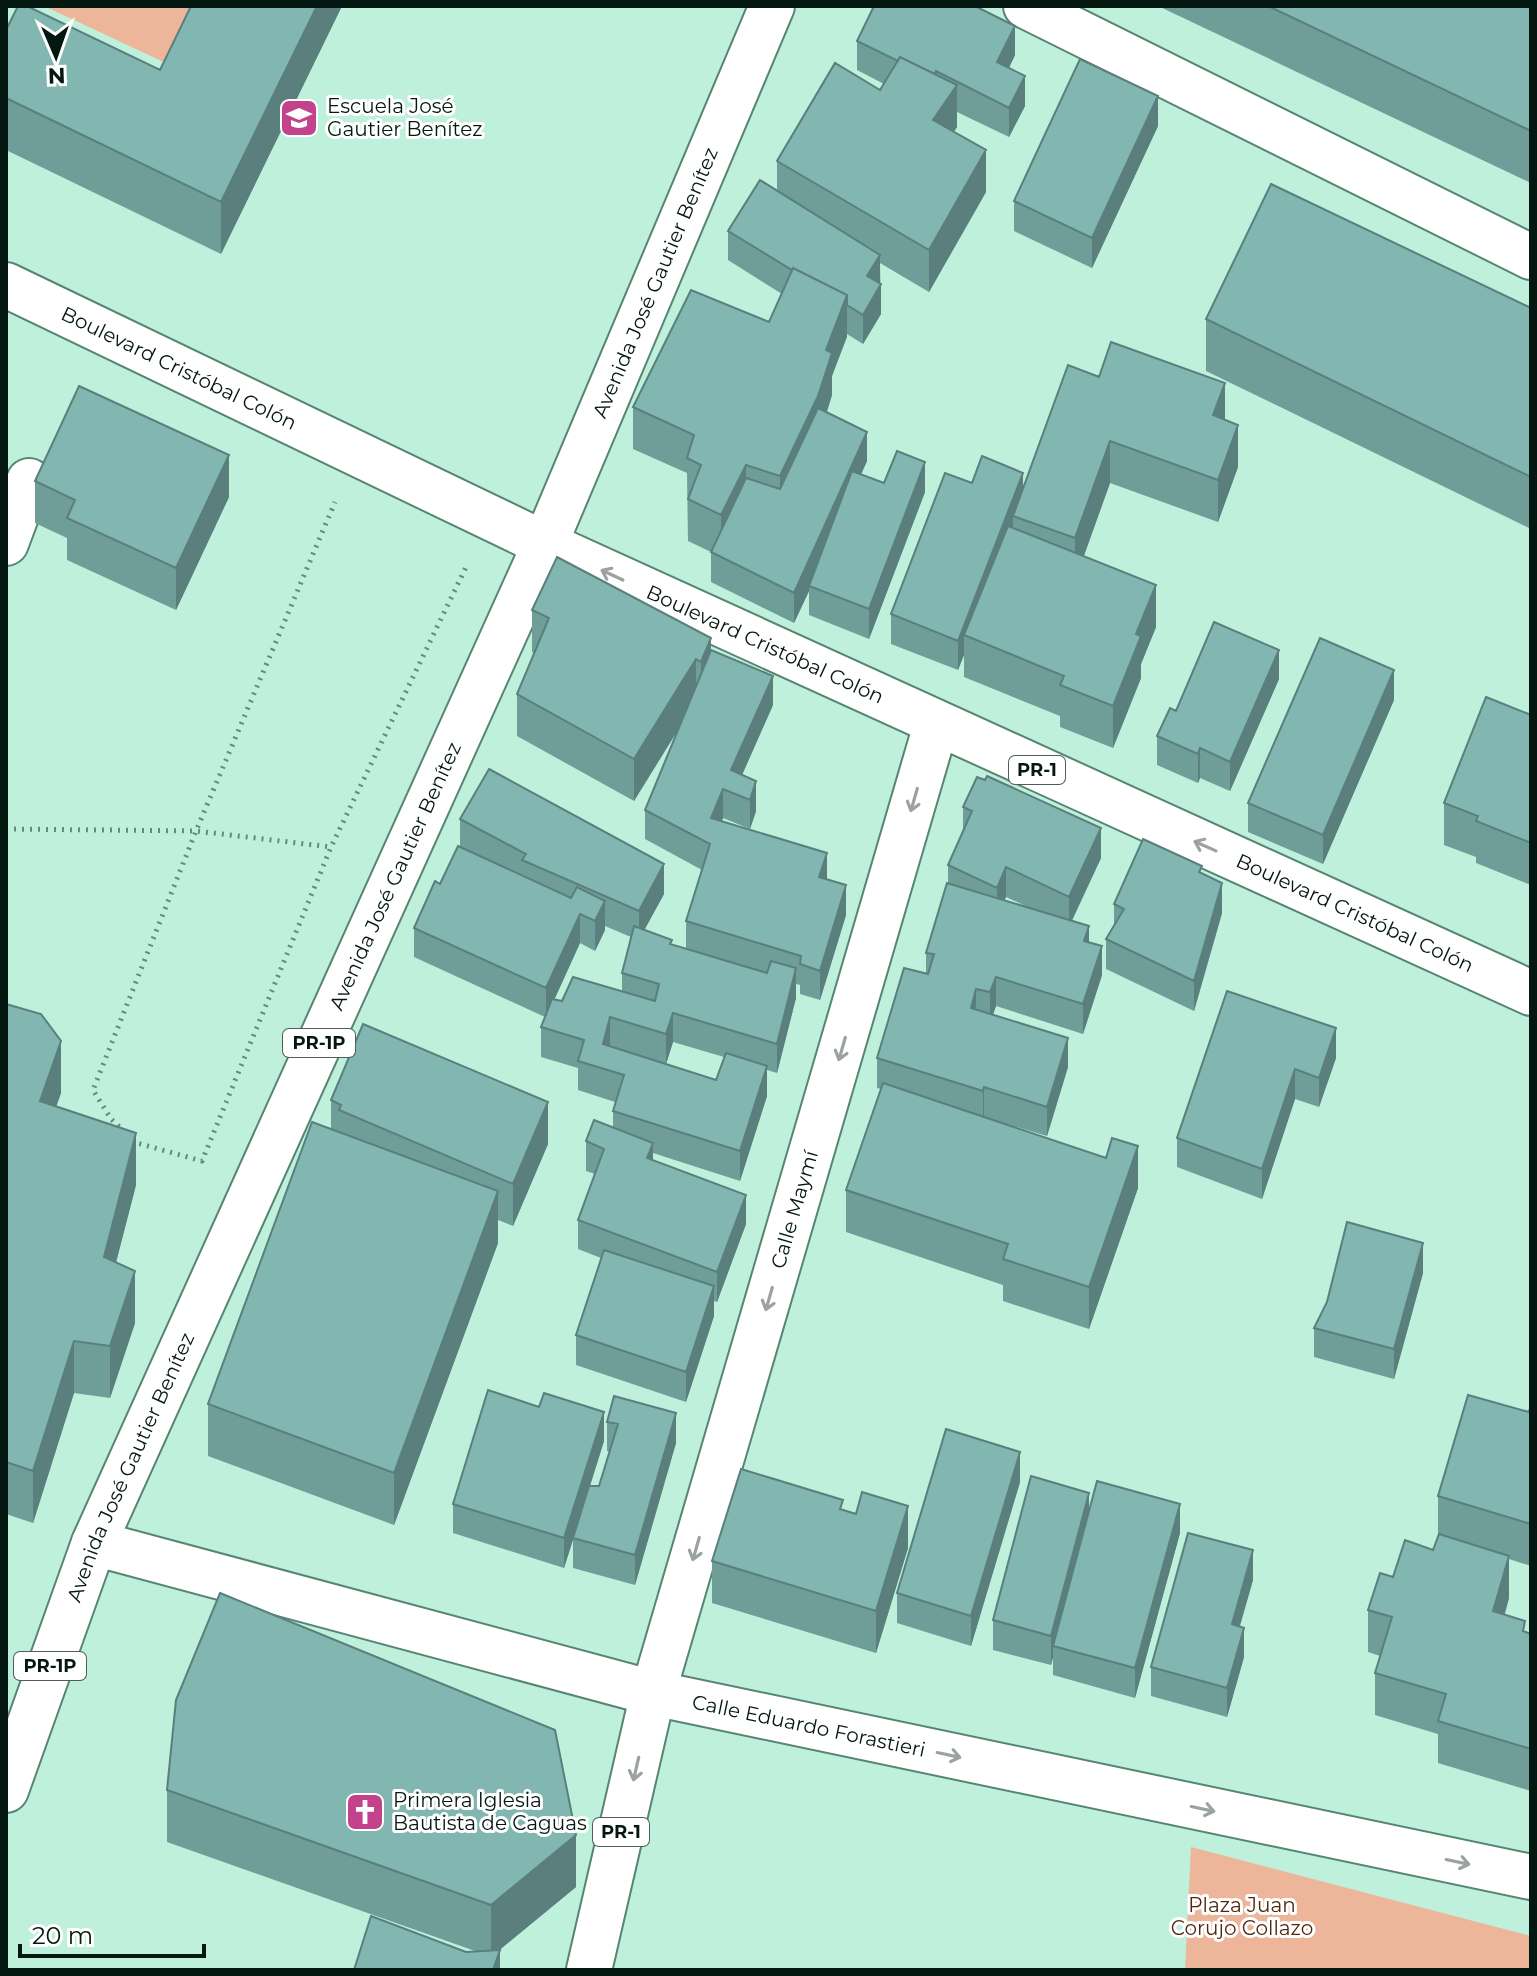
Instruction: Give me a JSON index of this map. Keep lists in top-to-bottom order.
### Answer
{
  "streets": {
    "main road": [
      "Avenida José Gautier Benítez",
      "Boulevard Cristóbal Colón",
      "PR-1",
      "PR-1P",
      "Calle Maymí",
      "Calle Eduardo Forastieri"
    ]
  },
  "crossings": [
    ["Avenida José Gautier Benítez", "Boulevard Cristóbal Colón"],
    ["Avenida José Gautier Benítez", "Calle Eduardo Forastieri"],
    ["Boulevard Cristóbal Colón", "Calle Maymí"],
    ["PR-1", "Calle Maymí"],
    ["PR-1", "Calle Eduardo Forastieri"],
    ["Calle Maymí", "Calle Eduardo Forastieri"]
  ],
  "one_way": ["Boulevard Cristóbal Colón", "Calle Maymí", "Calle Eduardo Forastieri"],
  "parks": ["Plaza Juan Corujo Collazo"],
  "places": {
    "school or university": ["Escuela José Gautier Benítez"],
    "church": ["Primera Iglesia Bautista de Caguas"]
  },
  "scale_bar": "20 m",
  "north": "bottom"
}
